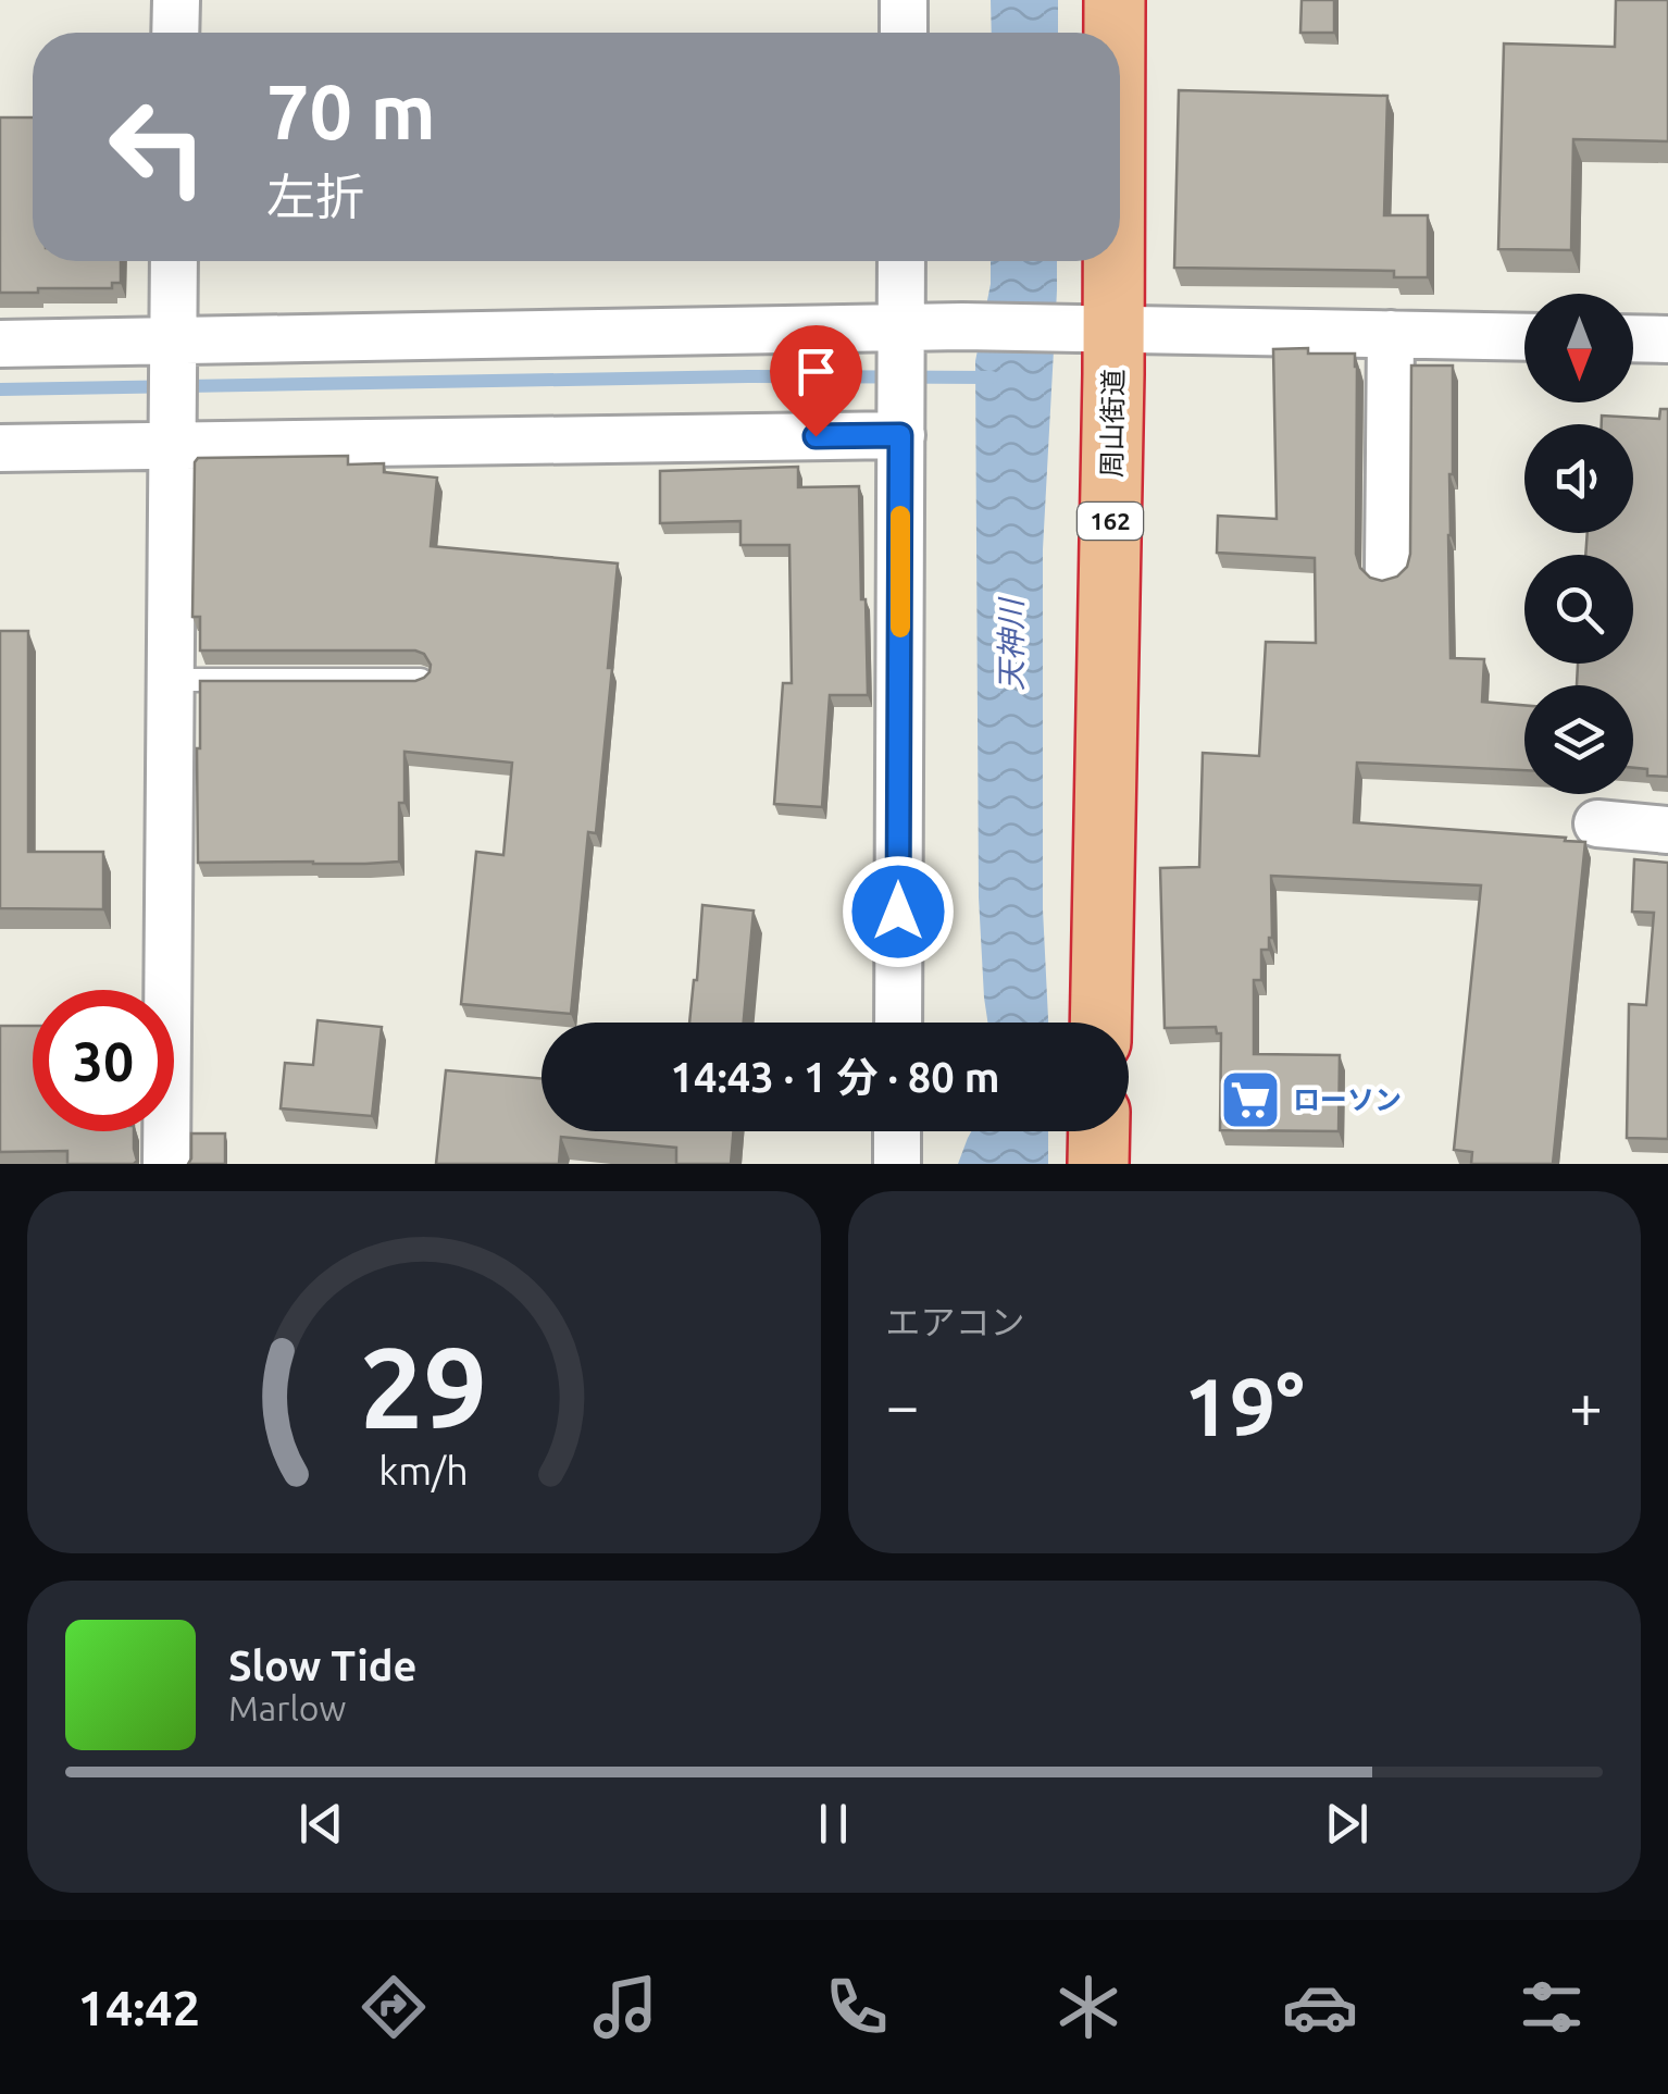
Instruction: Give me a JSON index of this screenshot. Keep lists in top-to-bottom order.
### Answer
{
  "streets": {
    "highway": ["周山街道", "162"]
  },
  "water": ["天神川"],
  "places": {
    "supermarket": ["ローソン"]
  },
  "north": "bottom",
  "page": {
    "turn": ["70 m", "左折"],
    "limit": "30",
    "trip": "14:43 · 1 分 · 80 m",
    "tile": "エアコン",
    "heat": ["−", "19°", "+"],
    "song": ["Slow Tide", "Marlow"],
    "tabs": "14:42",
    "gauge": ["29", "km/h"]
  }
}
